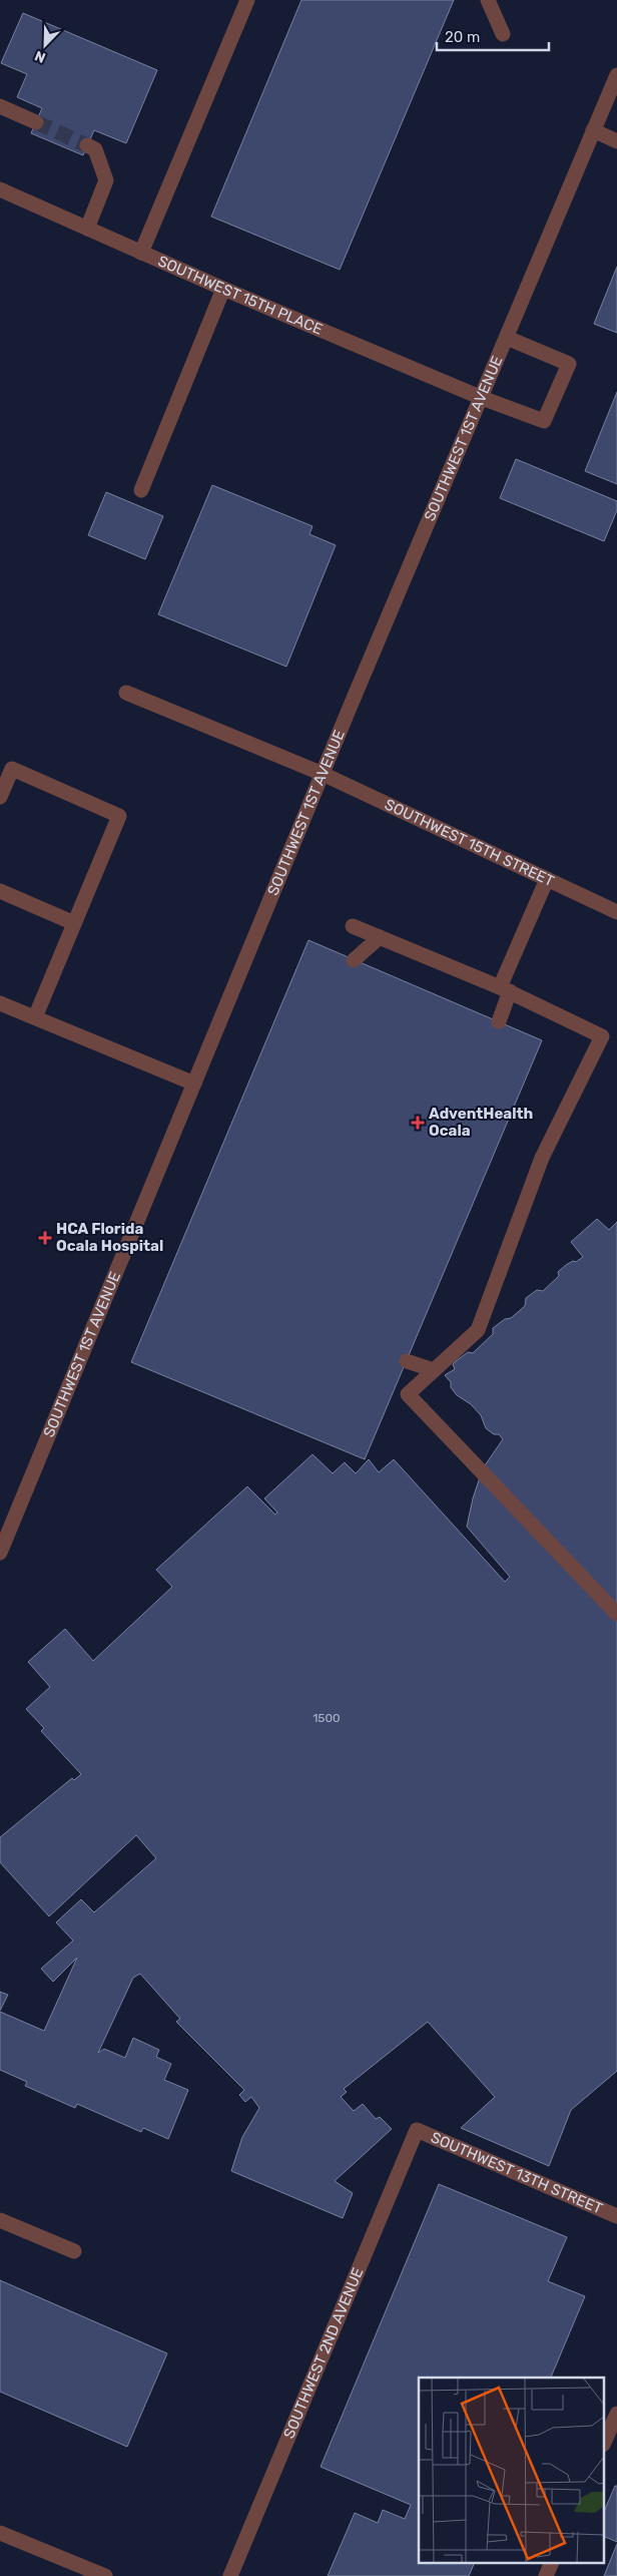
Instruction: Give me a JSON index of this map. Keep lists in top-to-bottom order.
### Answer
{
  "streets": {
    "street": [
      "SOUTHWEST 15TH PLACE",
      "SOUTHWEST 1ST AVENUE",
      "SOUTHWEST 15TH STREET",
      "SOUTHWEST 13TH STREET",
      "SOUTHWEST 2ND AVENUE"
    ]
  },
  "crossings": [
    ["SOUTHWEST 15TH PLACE", "SOUTHWEST 1ST AVENUE"],
    ["SOUTHWEST 1ST AVENUE", "SOUTHWEST 15TH STREET"],
    ["SOUTHWEST 13TH STREET", "SOUTHWEST 2ND AVENUE"]
  ],
  "places": {
    "health": ["AdventHealth Ocala", "HCA Florida Ocala Hospital"]
  },
  "house_numbers": ["1500"],
  "scale_bar": "20 m",
  "north": "bottom left"
}
